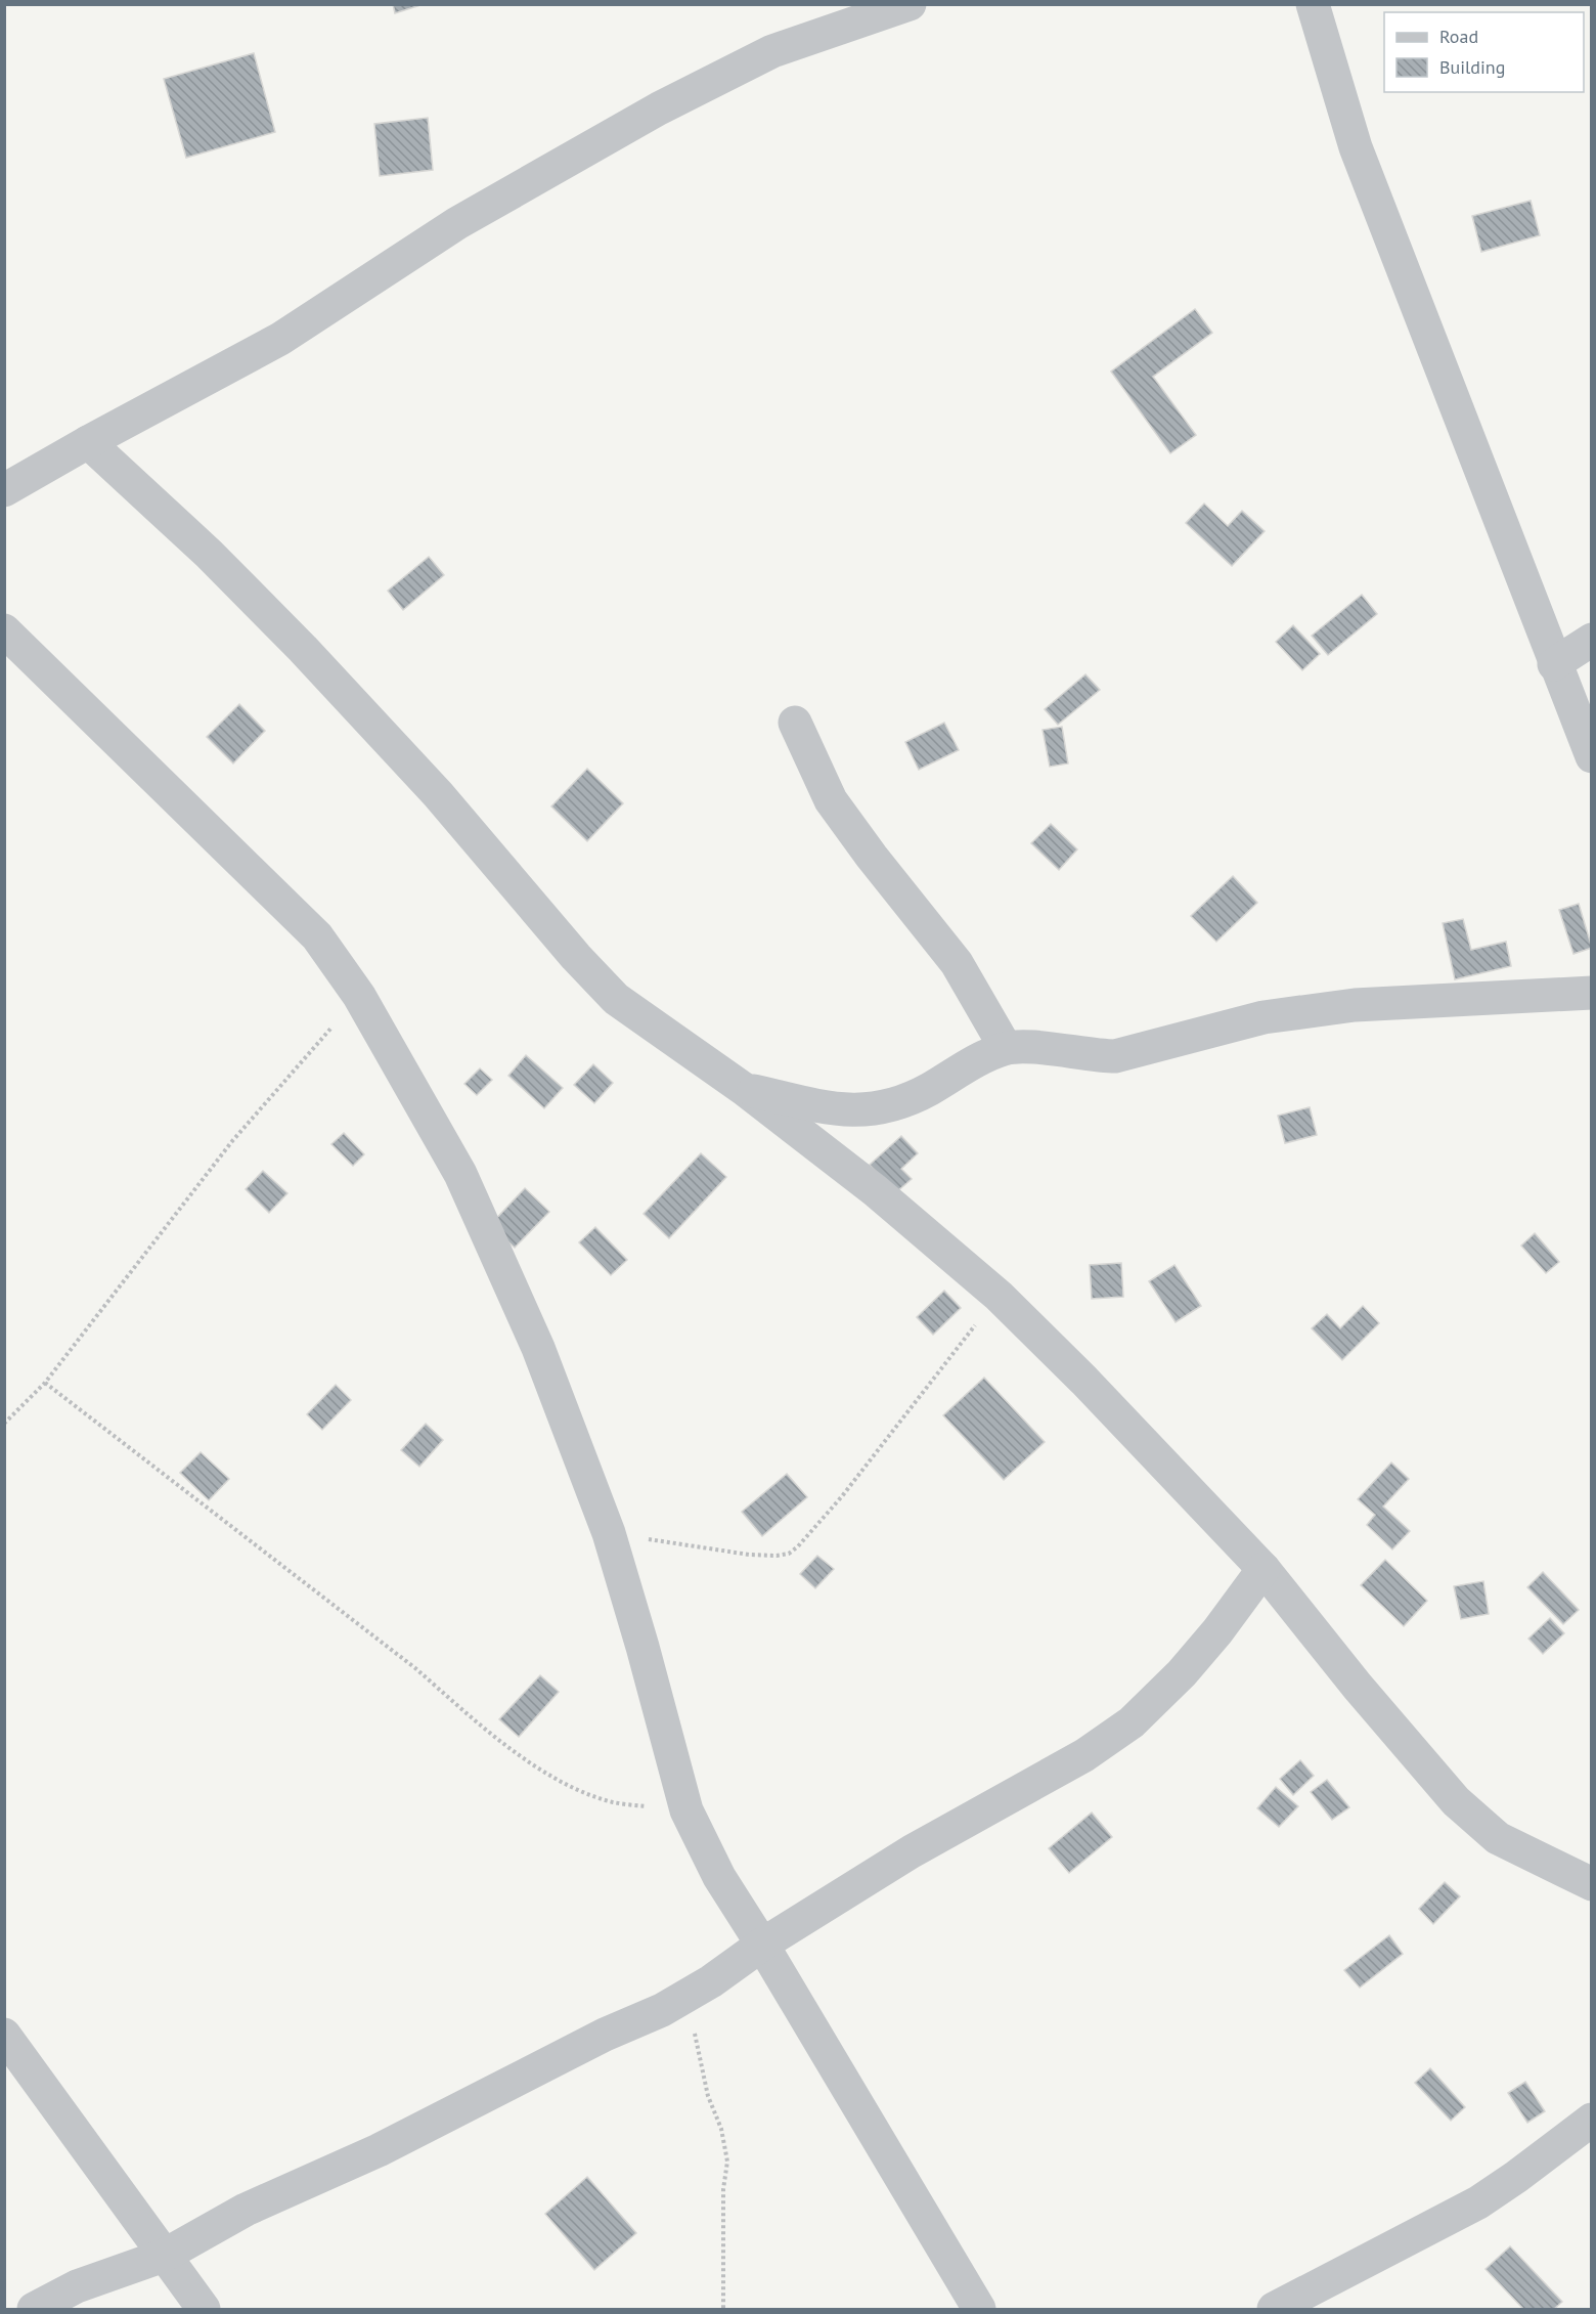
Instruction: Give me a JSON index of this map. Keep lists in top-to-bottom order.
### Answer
{
  "legend": ["Road", "Building"]
}
